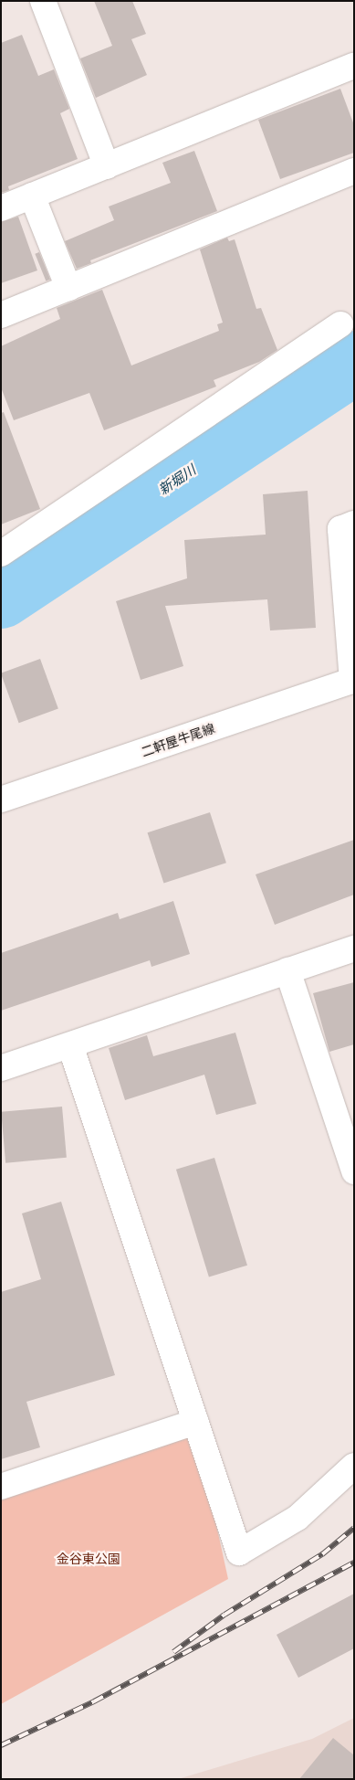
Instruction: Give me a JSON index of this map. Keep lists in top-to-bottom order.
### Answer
{
  "streets": {
    "street": ["二軒屋牛尾線"]
  },
  "water": ["新堀川"],
  "parks": ["金谷東公園"]
}
